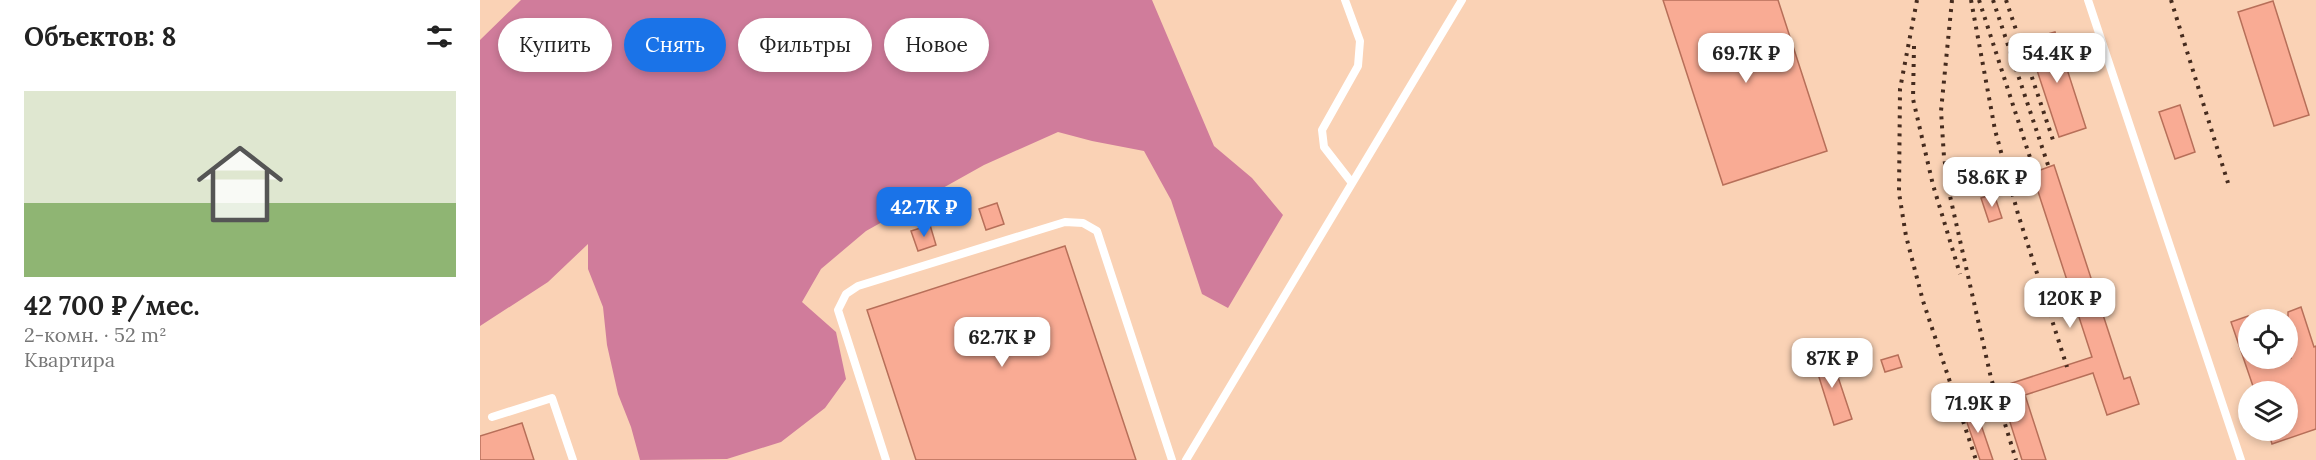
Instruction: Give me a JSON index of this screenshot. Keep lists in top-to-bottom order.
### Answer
{
  "page": {
    "heading": "Объектов: 8",
    "chip": [
      "Купить",
      "Снять",
      "Фильтры",
      "Новое"
    ],
    "price": [
      "69.7K ₽",
      "54.4K ₽",
      "58.6K ₽",
      "42.7K ₽",
      "120K ₽",
      "62.7K ₽",
      "87K ₽",
      "71.9K ₽"
    ],
    "list": [
      {
        "name": "42 700 ₽/мес.",
        "note": "2-комн. · 52 m² · Квартира"
      }
    ]
  }
}
